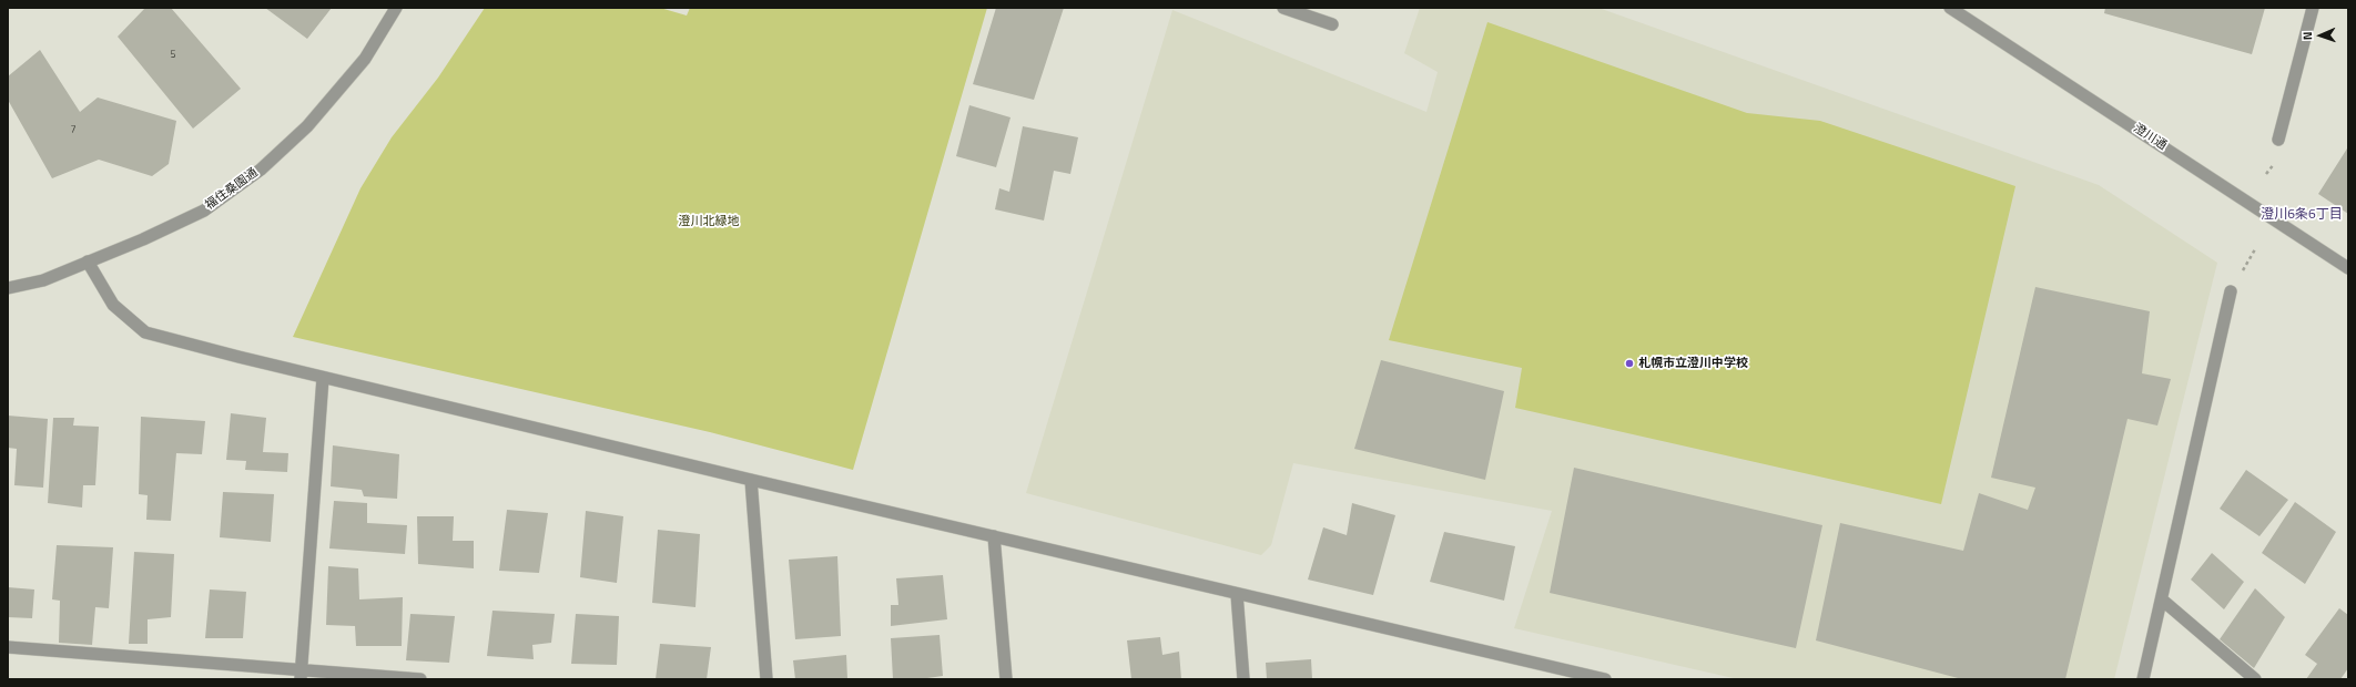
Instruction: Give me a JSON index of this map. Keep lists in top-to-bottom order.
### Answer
{
  "streets": {
    "street": ["澄川通", "福住桑園通"]
  },
  "districts": ["澄川6条6丁目"],
  "parks": ["澄川北緑地"],
  "places": ["札幌市立澄川中学校"],
  "house_numbers": ["5", "7"],
  "north": "left"
}
